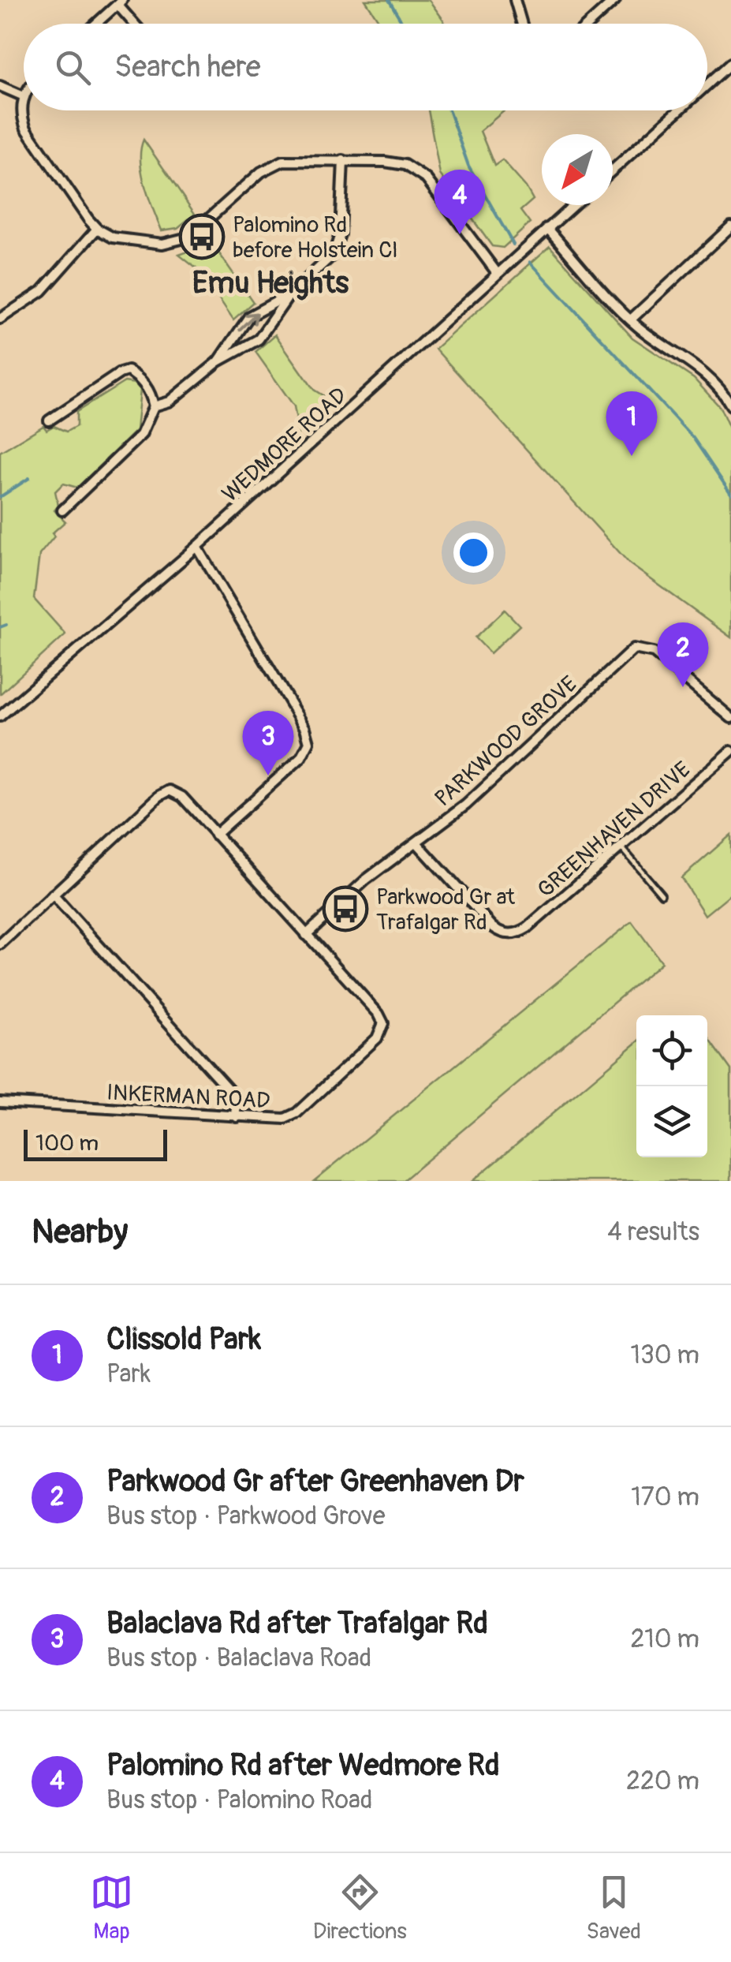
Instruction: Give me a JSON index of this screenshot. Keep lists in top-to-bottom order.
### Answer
{
  "streets": {
    "street": [
      "WEDMORE ROAD",
      "PARKWOOD GROVE",
      "GREENHAVEN DRIVE",
      "INKERMAN ROAD"
    ]
  },
  "crossings": [
    ["PARKWOOD GROVE", "GREENHAVEN DRIVE"],
    ["PARKWOOD GROVE", "INKERMAN ROAD"]
  ],
  "districts": ["Emu Heights"],
  "places": {
    "bus stop": ["Palomino Rd before Holstein Cl", "Parkwood Gr at Trafalgar Rd"]
  },
  "scale_bar": "100 m",
  "north": "bottom left",
  "page": {
    "search": "Search here",
    "pins": [
      "4",
      "1",
      "2",
      "3"
    ],
    "scale": "100 m",
    "heading": ["Nearby", "4 results"],
    "list": [
      {
        "mark": "1",
        "name": "Clissold Park",
        "note": "Park",
        "value": "130 m"
      },
      {
        "mark": "2",
        "name": "Parkwood Gr after Greenhaven Dr",
        "note": "Bus stop · Parkwood Grove",
        "value": "170 m"
      },
      {
        "mark": "3",
        "name": "Balaclava Rd after Trafalgar Rd",
        "note": "Bus stop · Balaclava Road",
        "value": "210 m"
      },
      {
        "mark": "4",
        "name": "Palomino Rd after Wedmore Rd",
        "note": "Bus stop · Palomino Road",
        "value": "220 m"
      }
    ],
    "nav": ["Map", "Directions", "Saved"]
  }
}
